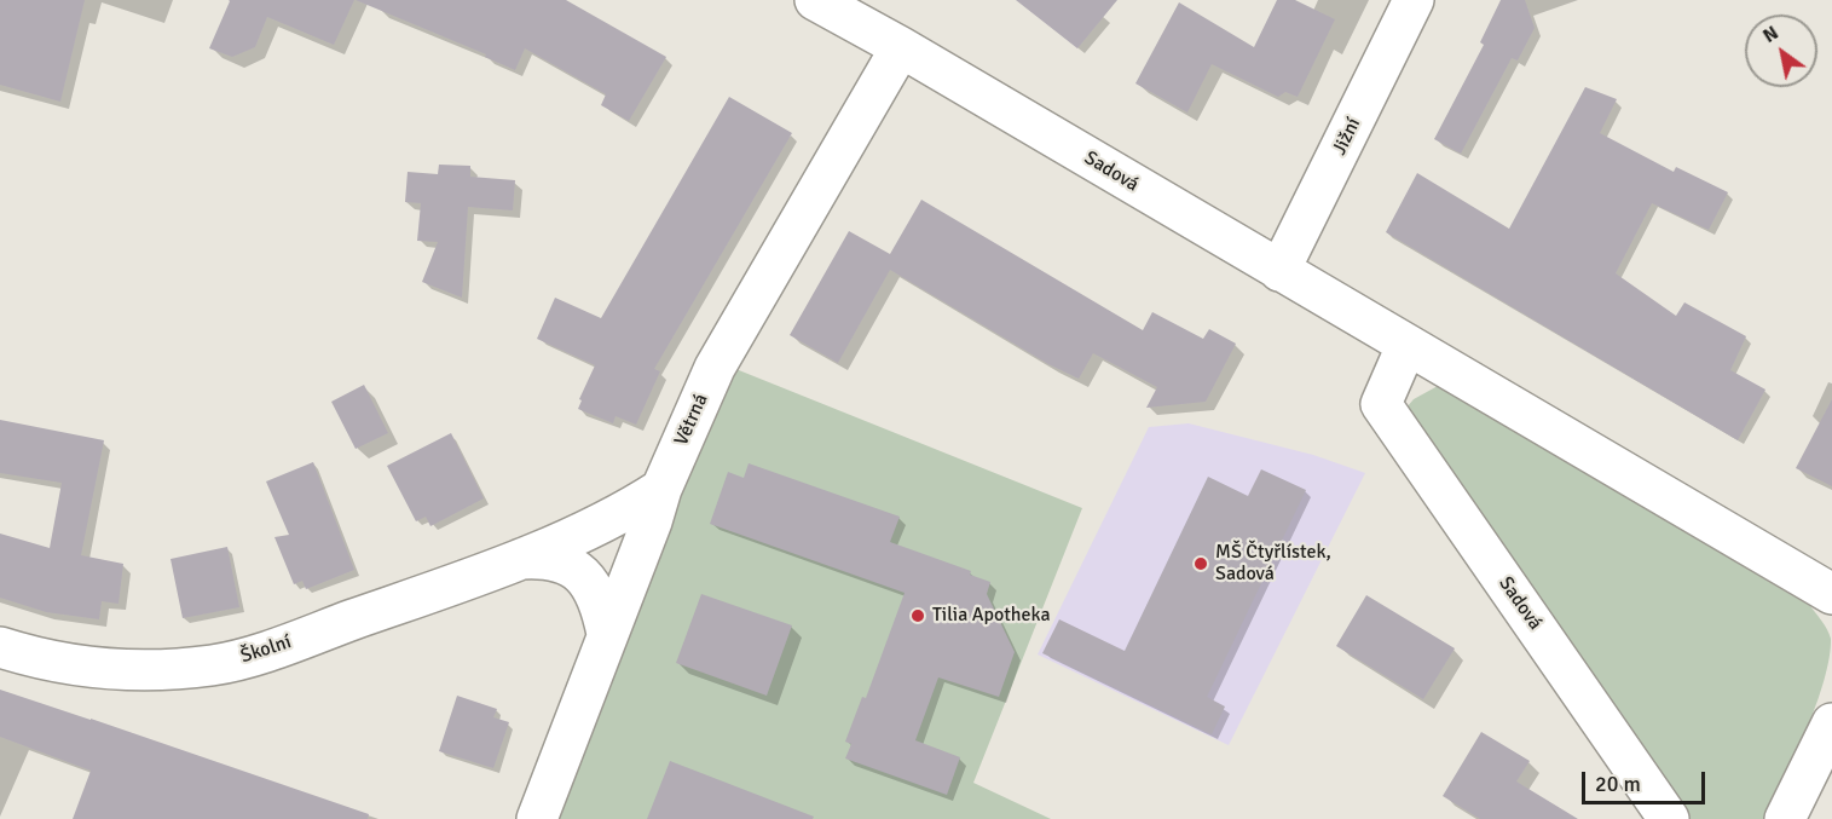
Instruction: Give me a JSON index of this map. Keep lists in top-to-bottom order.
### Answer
{
  "streets": {
    "street": [
      "Jižní",
      "Sadová",
      "Větrná",
      "Školní"
    ]
  },
  "crossings": [
    ["Jižní", "Sadová"],
    ["Sadová", "Větrná"],
    ["Větrná", "Školní"]
  ],
  "places": ["MŠ Čtyřlístek, Sadová", "Tilia Apotheka"],
  "scale_bar": "20 m",
  "north": "top left"
}
